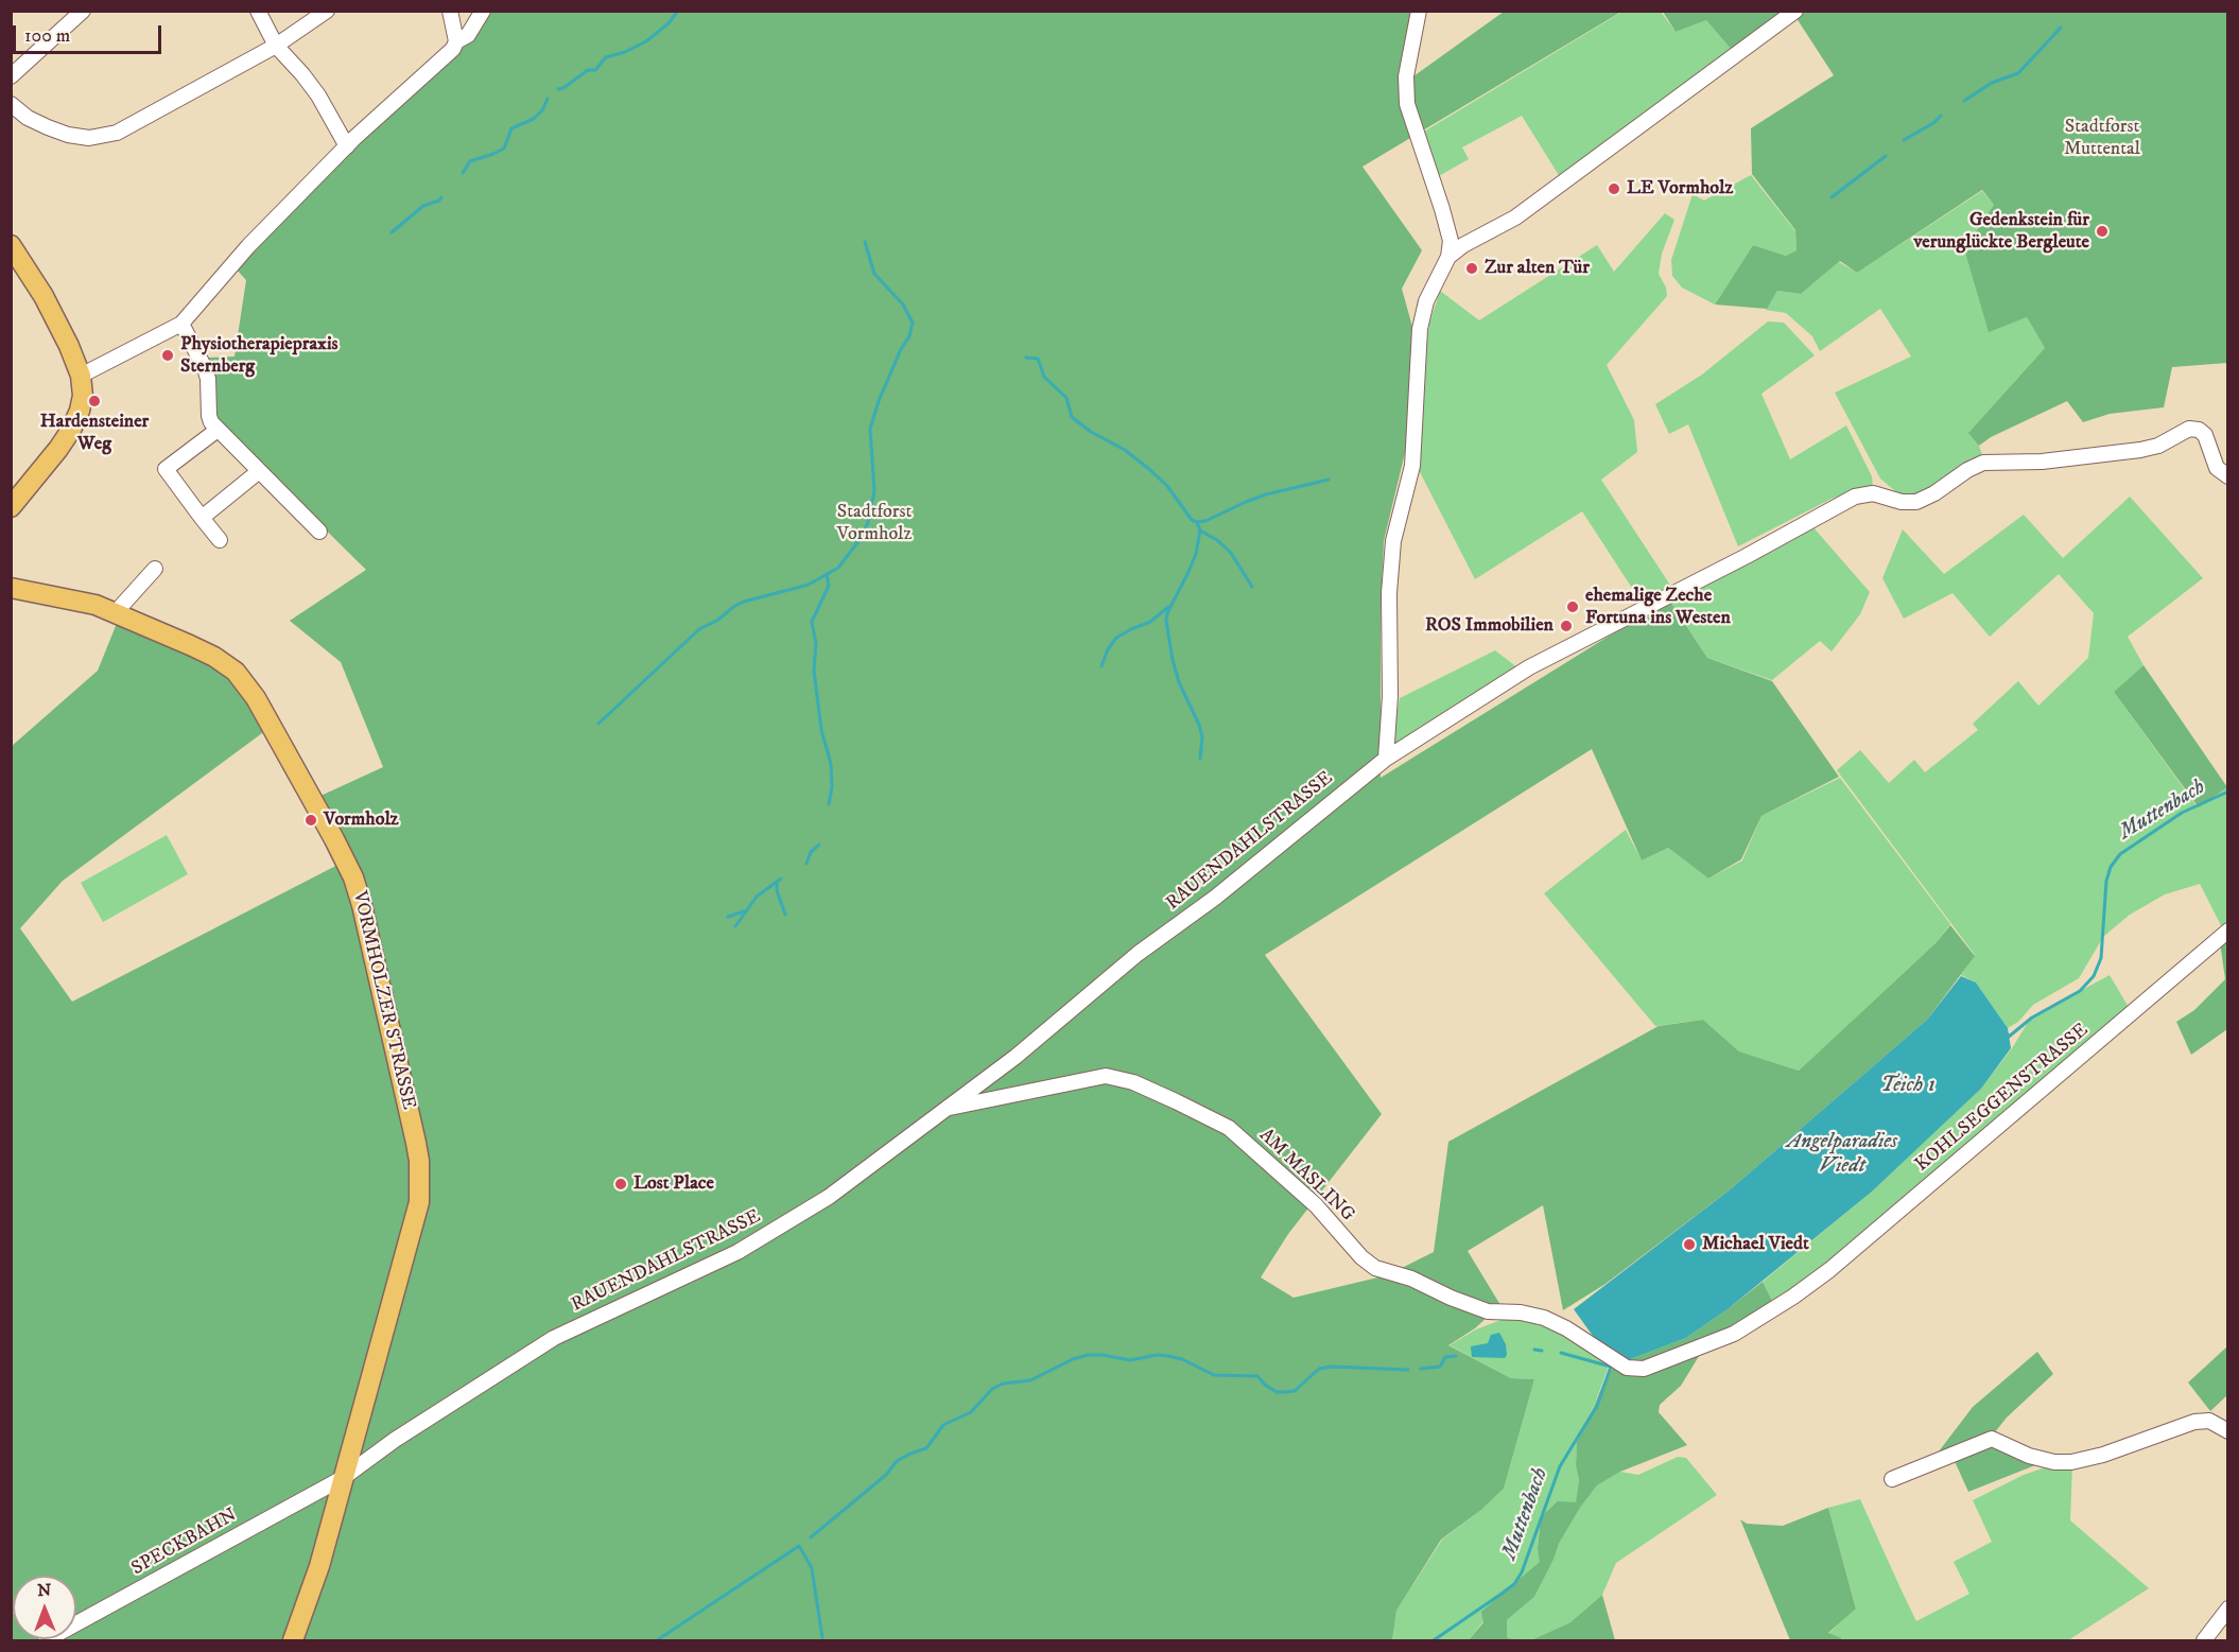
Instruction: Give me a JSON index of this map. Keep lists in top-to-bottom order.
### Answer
{
  "streets": {
    "main road": ["VORMHOLZER STRASSE"],
    "street": [
      "RAUENDAHLSTRASSE",
      "KOHLSEGGENSTRASSE",
      "AM MASLING",
      "SPECKBAHN"
    ]
  },
  "crossings": [
    ["RAUENDAHLSTRASSE", "VORMHOLZER STRASSE"],
    ["RAUENDAHLSTRASSE", "AM MASLING"],
    ["RAUENDAHLSTRASSE", "SPECKBAHN"],
    ["VORMHOLZER STRASSE", "SPECKBAHN"],
    ["KOHLSEGGENSTRASSE", "AM MASLING"]
  ],
  "water": ["Muttenbach", "Teich 1", "Angelparadies Viedt"],
  "parks": ["Stadtforst Muttental", "Stadtforst Vormholz"],
  "places": [
    "LE Vormholz",
    "Gedenkstein für verunglückte Bergleute",
    "Zur alten Tür",
    "Physiotherapiepraxis Sternberg",
    "Hardensteiner Weg",
    "ehemalige Zeche Fortuna ins Westen",
    "ROS Immobilien",
    "Vormholz",
    "Lost Place",
    "Michael Viedt"
  ],
  "scale_bar": "100 m",
  "north": "top"
}
